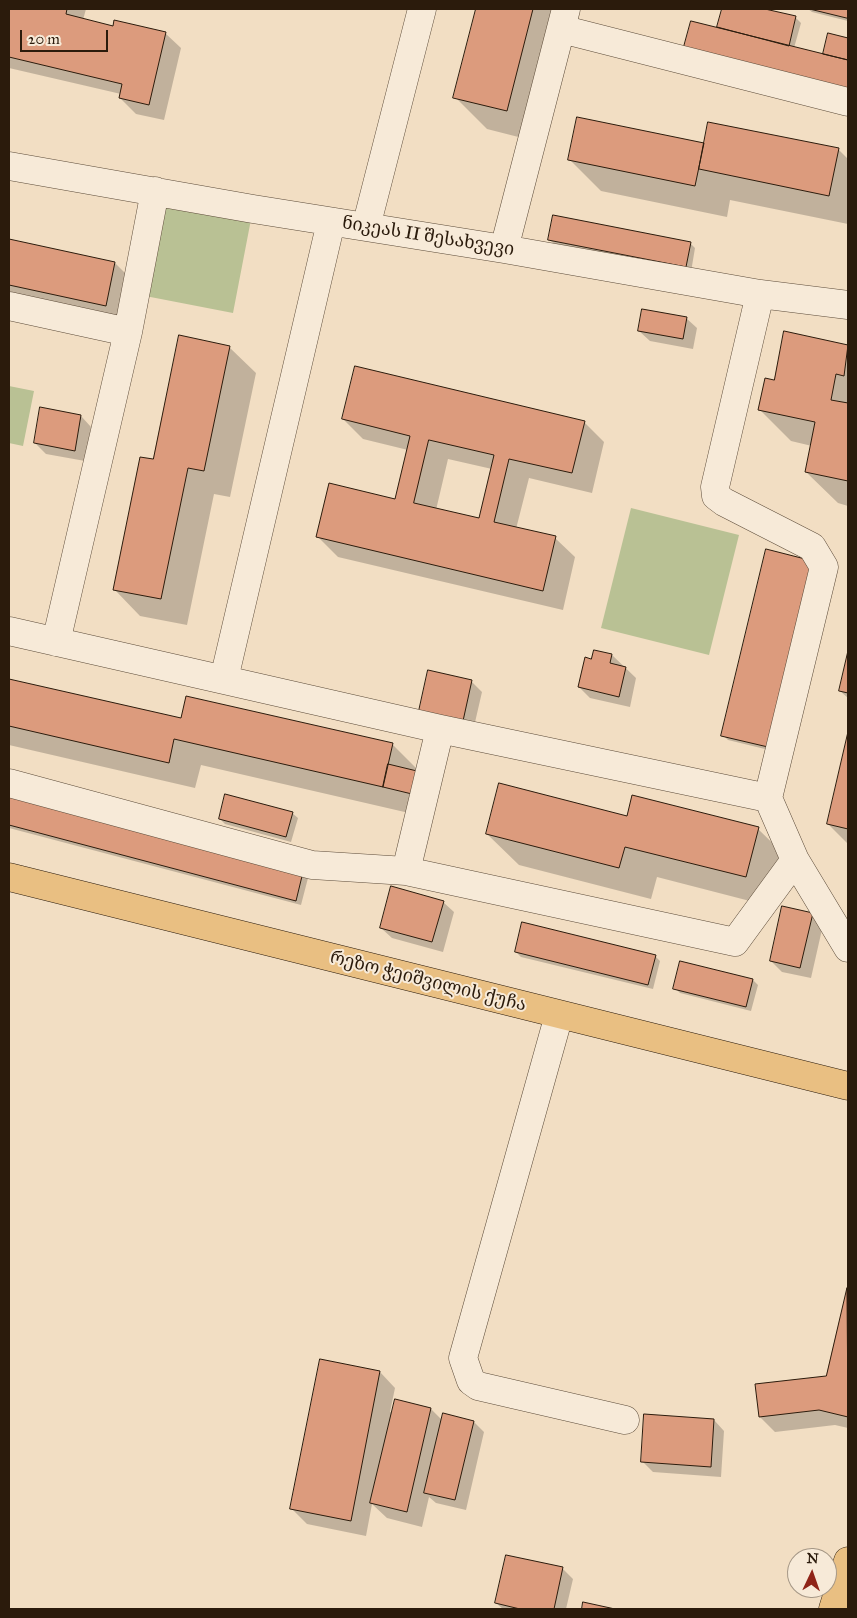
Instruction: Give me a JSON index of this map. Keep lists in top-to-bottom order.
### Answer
{
  "streets": {
    "main road": ["რეზო ჭეიშვილის ქუჩა"],
    "street": ["ნიკეას II შესახვევი"]
  },
  "scale_bar": "20 m",
  "north": "top"
}
